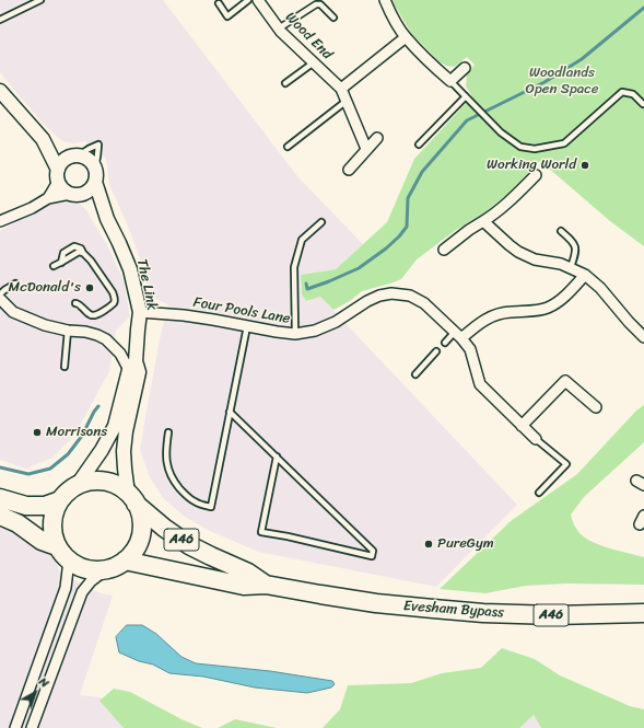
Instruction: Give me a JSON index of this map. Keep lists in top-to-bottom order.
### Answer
{
  "streets": {
    "highway": ["A46", "Evesham Bypass"],
    "street": ["Wood End", "The Link", "Four Pools Lane"]
  },
  "crossings": [
    ["The Link", "Four Pools Lane"],
    ["The Link", "Evesham Bypass"]
  ],
  "parks": ["Woodlands Open Space"],
  "places": [
    "Working World",
    "McDonald's",
    "Morrisons",
    "PureGym"
  ],
  "north": "top right"
}
